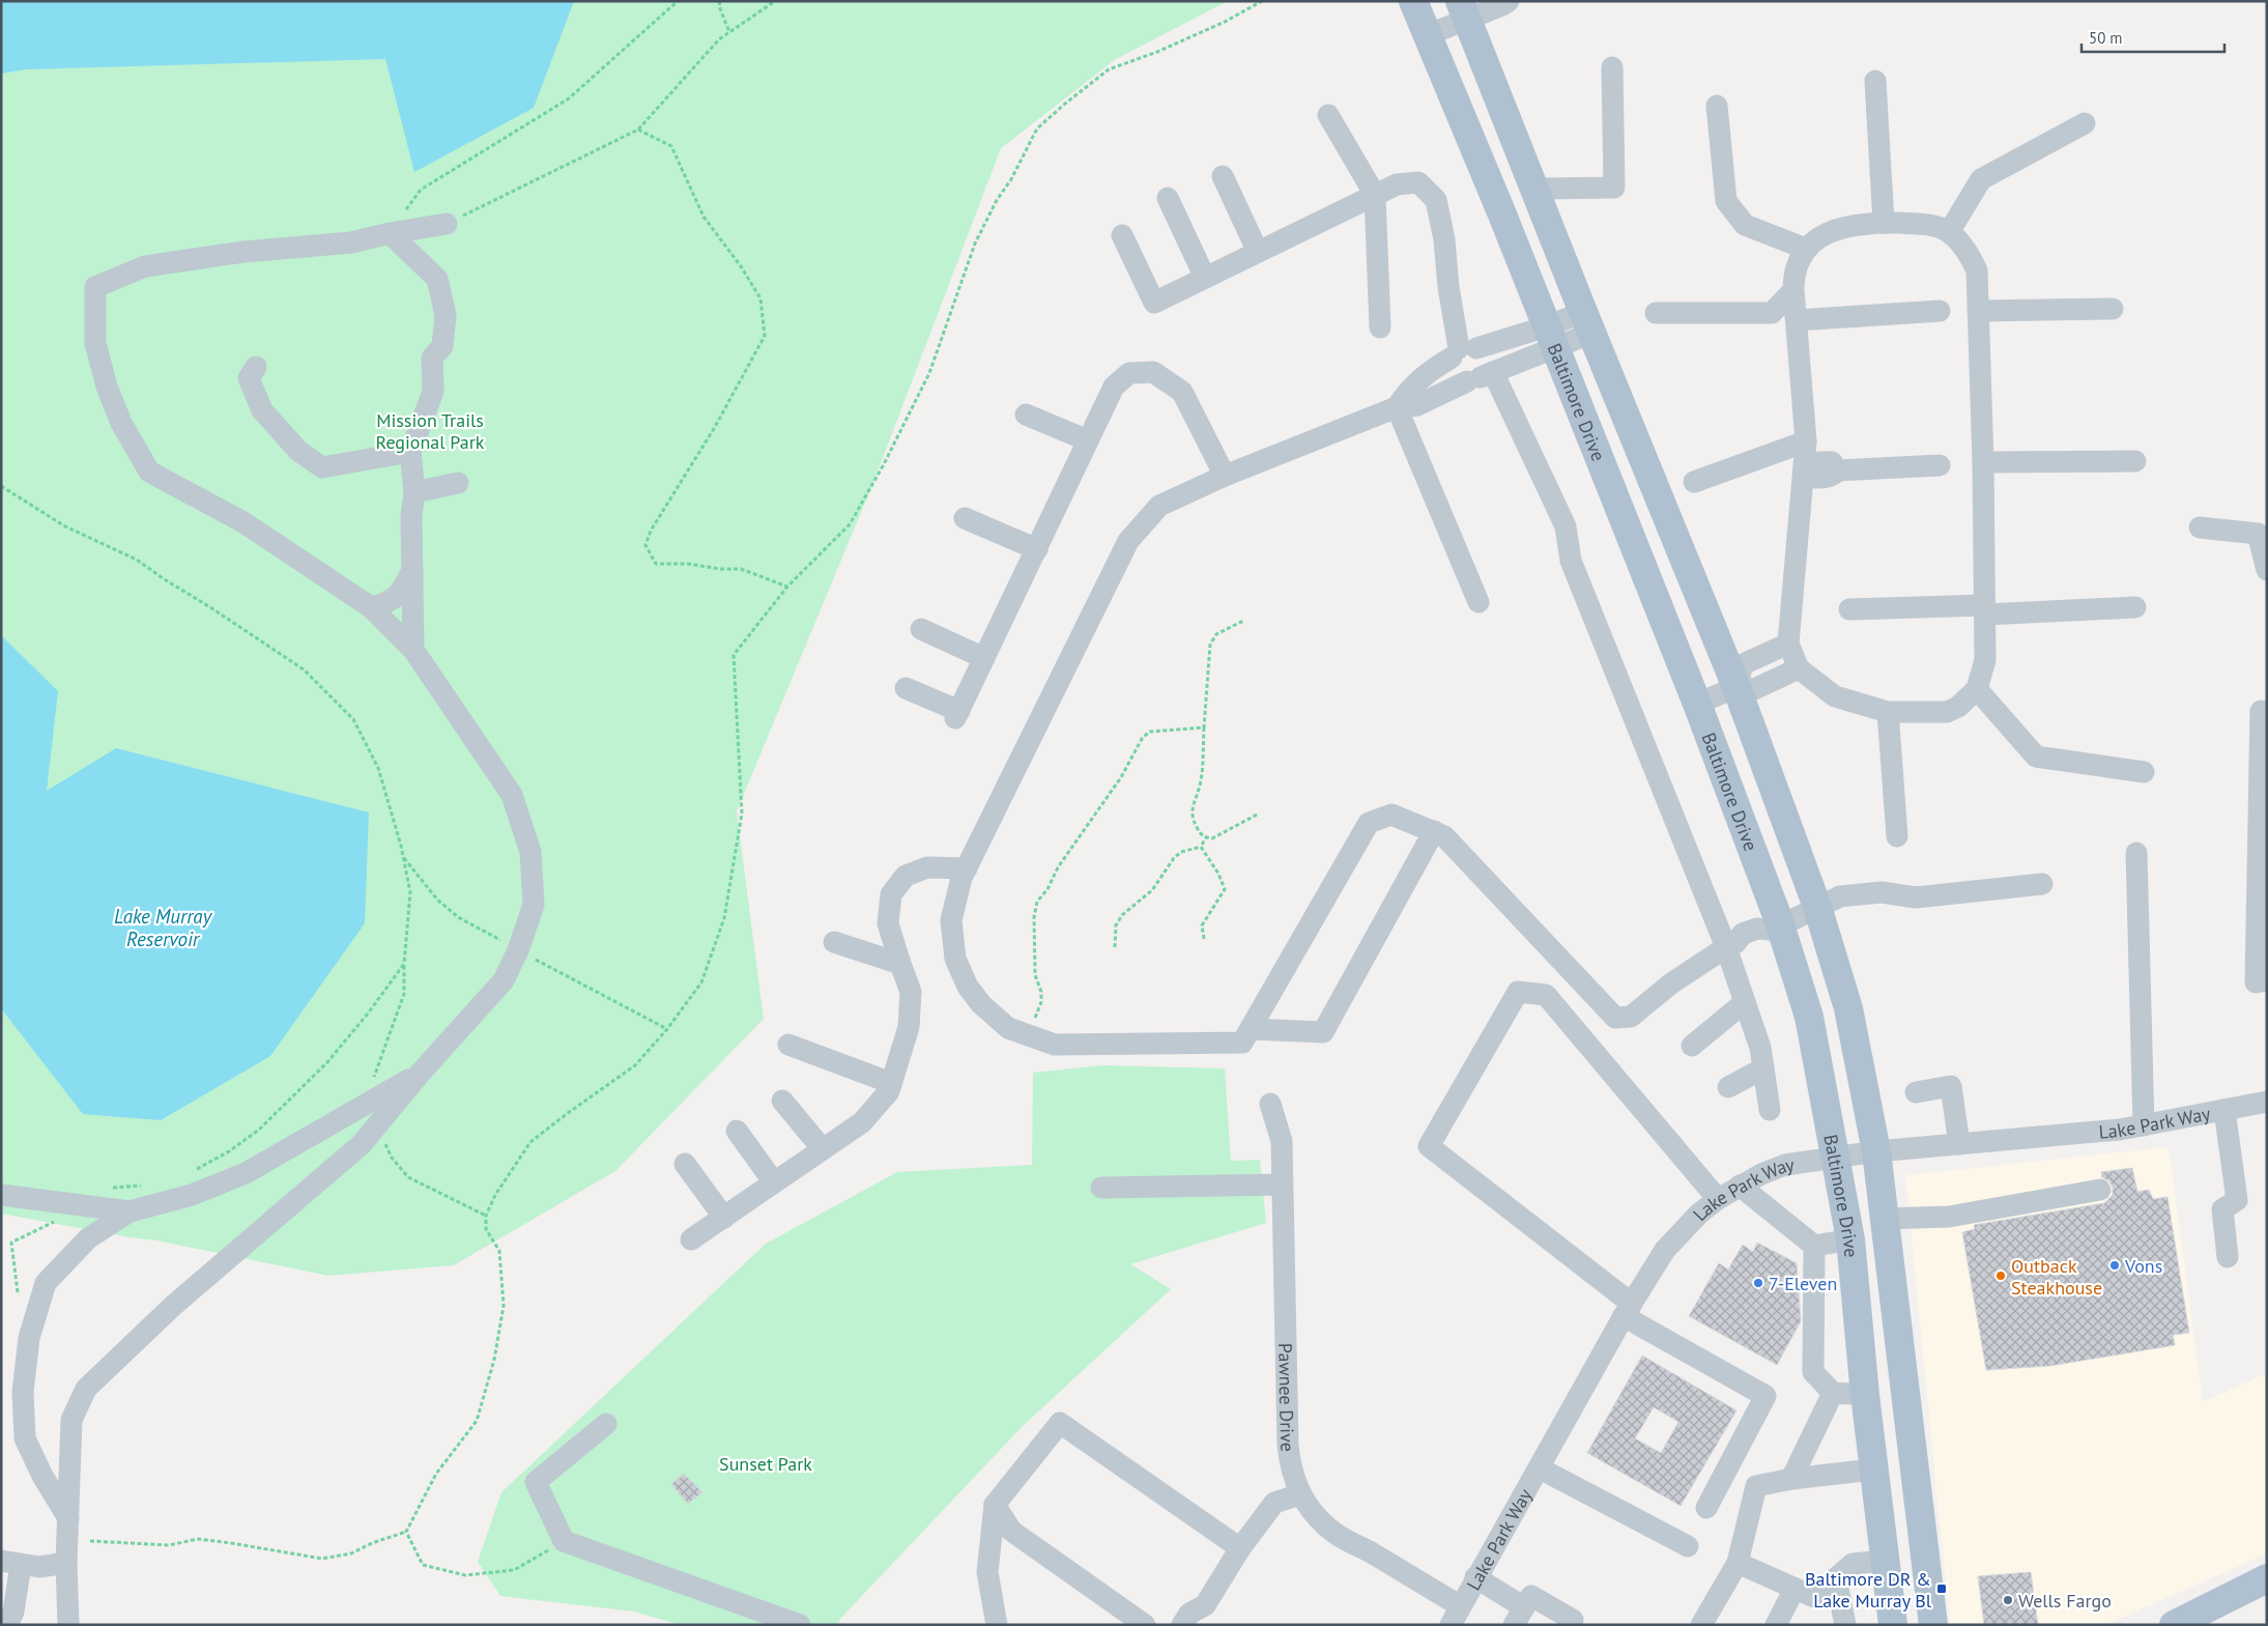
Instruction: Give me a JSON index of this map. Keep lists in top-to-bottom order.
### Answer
{
  "streets": {
    "main road": ["Baltimore Drive"],
    "street": ["Lake Park Way", "Pawnee Drive"]
  },
  "crossings": [
    ["Baltimore Drive", "Lake Park Way"],
    ["Lake Park Way", "Pawnee Drive"]
  ],
  "water": ["Lake Murray Reservoir"],
  "parks": ["Mission Trails Regional Park", "Sunset Park"],
  "places": {
    "other": [
      "Vons",
      "Outback Steakhouse",
      "7-Eleven",
      "Wells Fargo"
    ],
    "transit": ["Baltimore DR & Lake Murray Bl"]
  },
  "scale_bar": "50 m"
}
